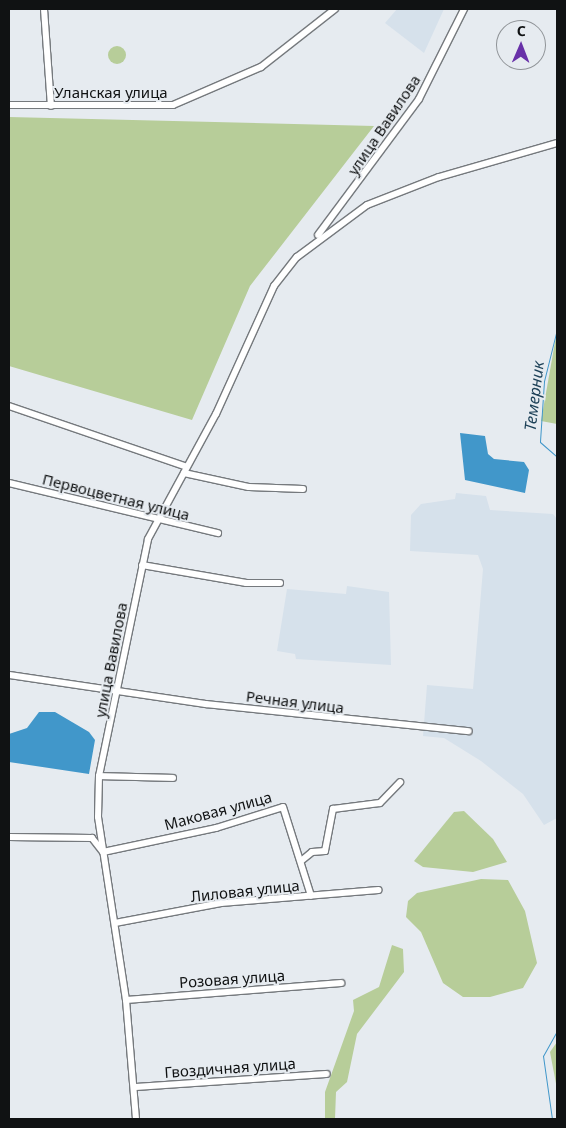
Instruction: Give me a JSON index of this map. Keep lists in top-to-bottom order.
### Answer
{
  "streets": {
    "street": [
      "Уланская улица",
      "улица Вавилова",
      "Первоцветная улица",
      "Речная улица",
      "Маковая улица",
      "Лиловая улица",
      "Розовая улица",
      "Гвоздичная улица"
    ]
  },
  "crossings": [
    ["улица Вавилова", "Первоцветная улица"],
    ["улица Вавилова", "Речная улица"],
    ["улица Вавилова", "Маковая улица"],
    ["улица Вавилова", "Лиловая улица"],
    ["улица Вавилова", "Розовая улица"],
    ["улица Вавилова", "Гвоздичная улица"],
    ["Маковая улица", "Лиловая улица"]
  ],
  "water": ["Темерник"],
  "north": "top"
}
